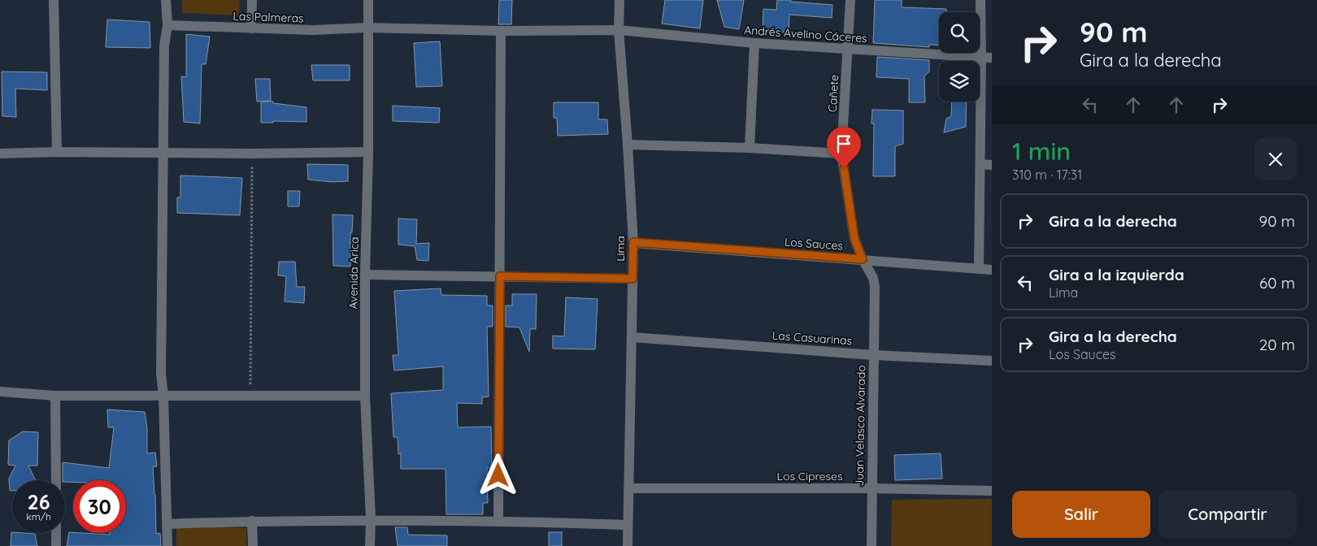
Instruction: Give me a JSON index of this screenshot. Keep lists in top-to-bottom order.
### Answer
{
  "streets": {
    "street": [
      "Las Palmeras",
      "Andrés Avelino Cáceres",
      "Cañete",
      "Los Sauces",
      "Lima",
      "Avenida Arica",
      "Las Casuarinas",
      "Juan Velasco Alvarado",
      "Los Cipreses"
    ]
  },
  "crossings": [
    ["Las Palmeras", "Andrés Avelino Cáceres"],
    ["Las Palmeras", "Avenida Arica"],
    ["Andrés Avelino Cáceres", "Cañete"],
    ["Andrés Avelino Cáceres", "Lima"],
    ["Cañete", "Los Sauces"],
    ["Cañete", "Juan Velasco Alvarado"],
    ["Los Sauces", "Lima"],
    ["Los Sauces", "Juan Velasco Alvarado"],
    ["Lima", "Las Casuarinas"],
    ["Lima", "Los Cipreses"],
    ["Las Casuarinas", "Juan Velasco Alvarado"],
    ["Juan Velasco Alvarado", "Los Cipreses"]
  ],
  "page": {
    "turn": ["90 m", "Gira a la derecha"],
    "heading": ["1 min", "310 m · 17:31"],
    "list": [
      {
        "name": "Gira a la derecha",
        "value": "90 m"
      },
      {
        "name": "Gira a la izquierda",
        "note": "Lima",
        "value": "60 m"
      },
      {
        "name": "Gira a la derecha",
        "note": "Los Sauces",
        "value": "20 m"
      }
    ],
    "speed": "26 km/h",
    "limit": "30",
    "buttons": ["Salir", "Compartir"]
  }
}
